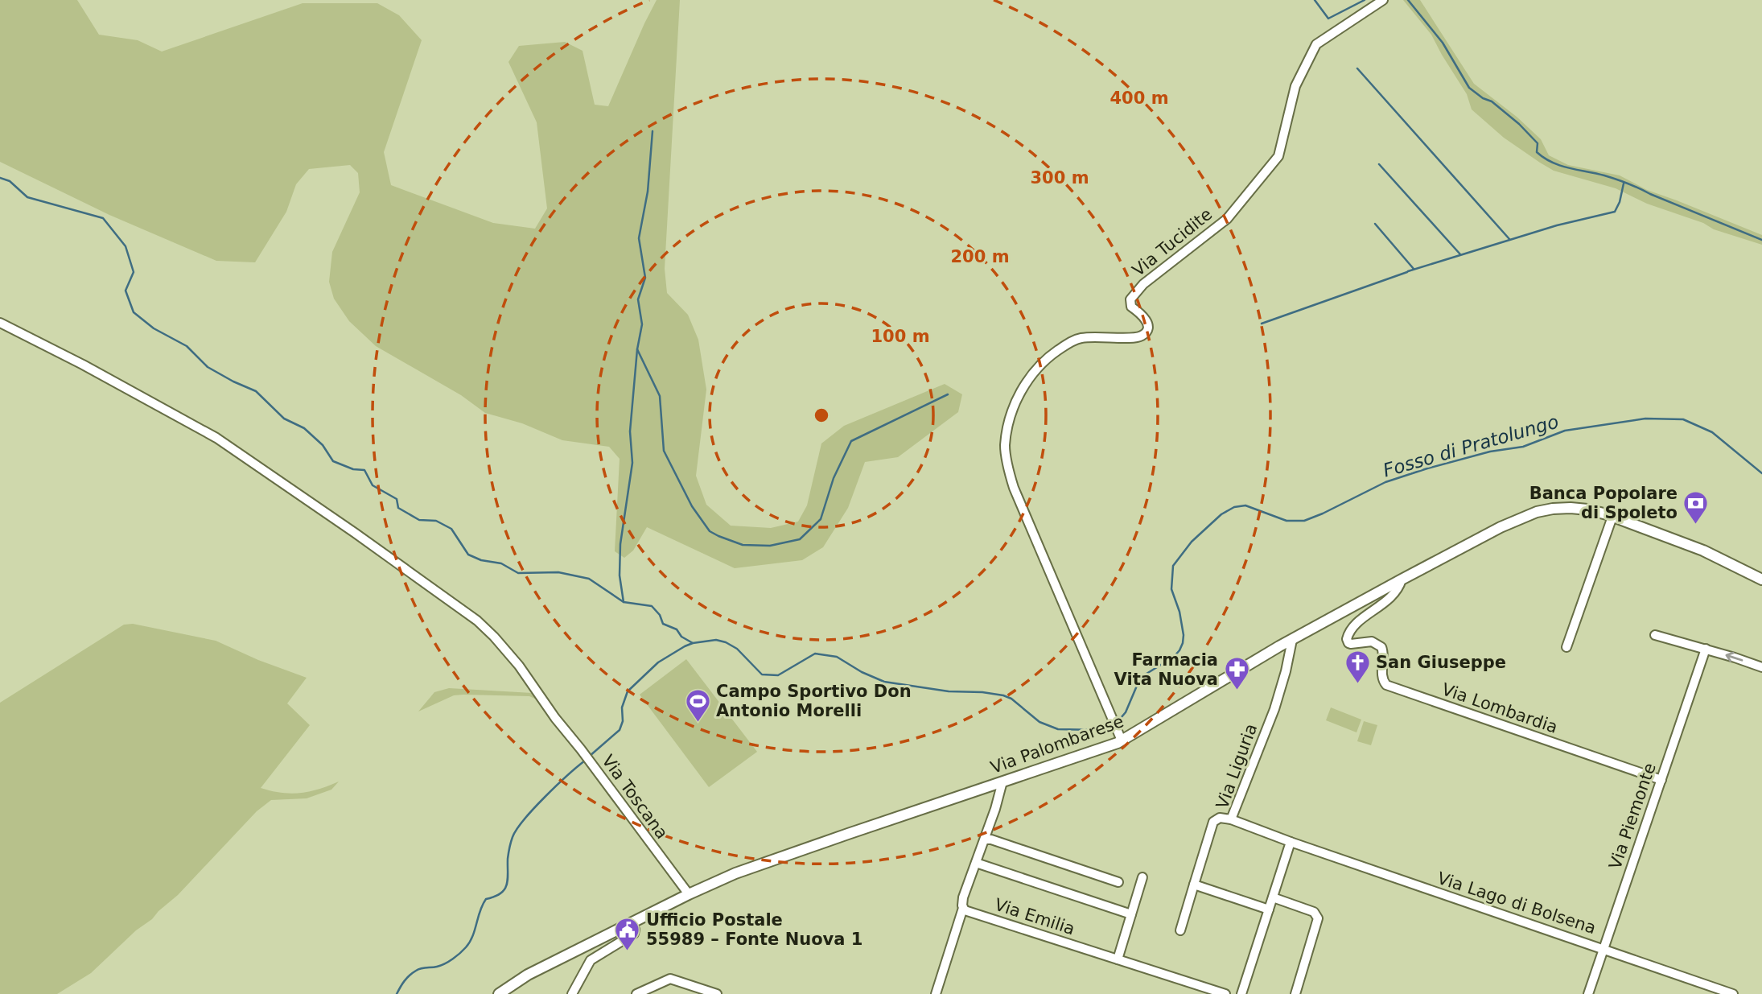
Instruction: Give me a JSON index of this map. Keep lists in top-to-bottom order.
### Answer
{
  "streets": {
    "main road": ["Via Palombarese"],
    "street": [
      "Via Tucidite",
      "Via Lombardia",
      "Via Liguria",
      "Via Toscana",
      "Via Piemonte",
      "Via Lago di Bolsena",
      "Via Emilia"
    ]
  },
  "crossings": [
    ["Via Tucidite", "Via Palombarese"],
    ["Via Lombardia", "Via Palombarese"],
    ["Via Lombardia", "Via Piemonte"],
    ["Via Palombarese", "Via Liguria"],
    ["Via Palombarese", "Via Toscana"],
    ["Via Liguria", "Via Lago di Bolsena"],
    ["Via Piemonte", "Via Lago di Bolsena"]
  ],
  "water": ["Fosso di Pratolungo"],
  "places": {
    "bank": ["Banca Popolare di Spoleto"],
    "church": ["San Giuseppe"],
    "pharmacy": ["Farmacia Vita Nuova"],
    "sports": ["Campo Sportivo Don Antonio Morelli"],
    "public building": ["Ufficio Postale 55989 – Fonte Nuova 1"]
  },
  "rings": [
    "400 m",
    "300 m",
    "200 m",
    "100 m"
  ]
}
